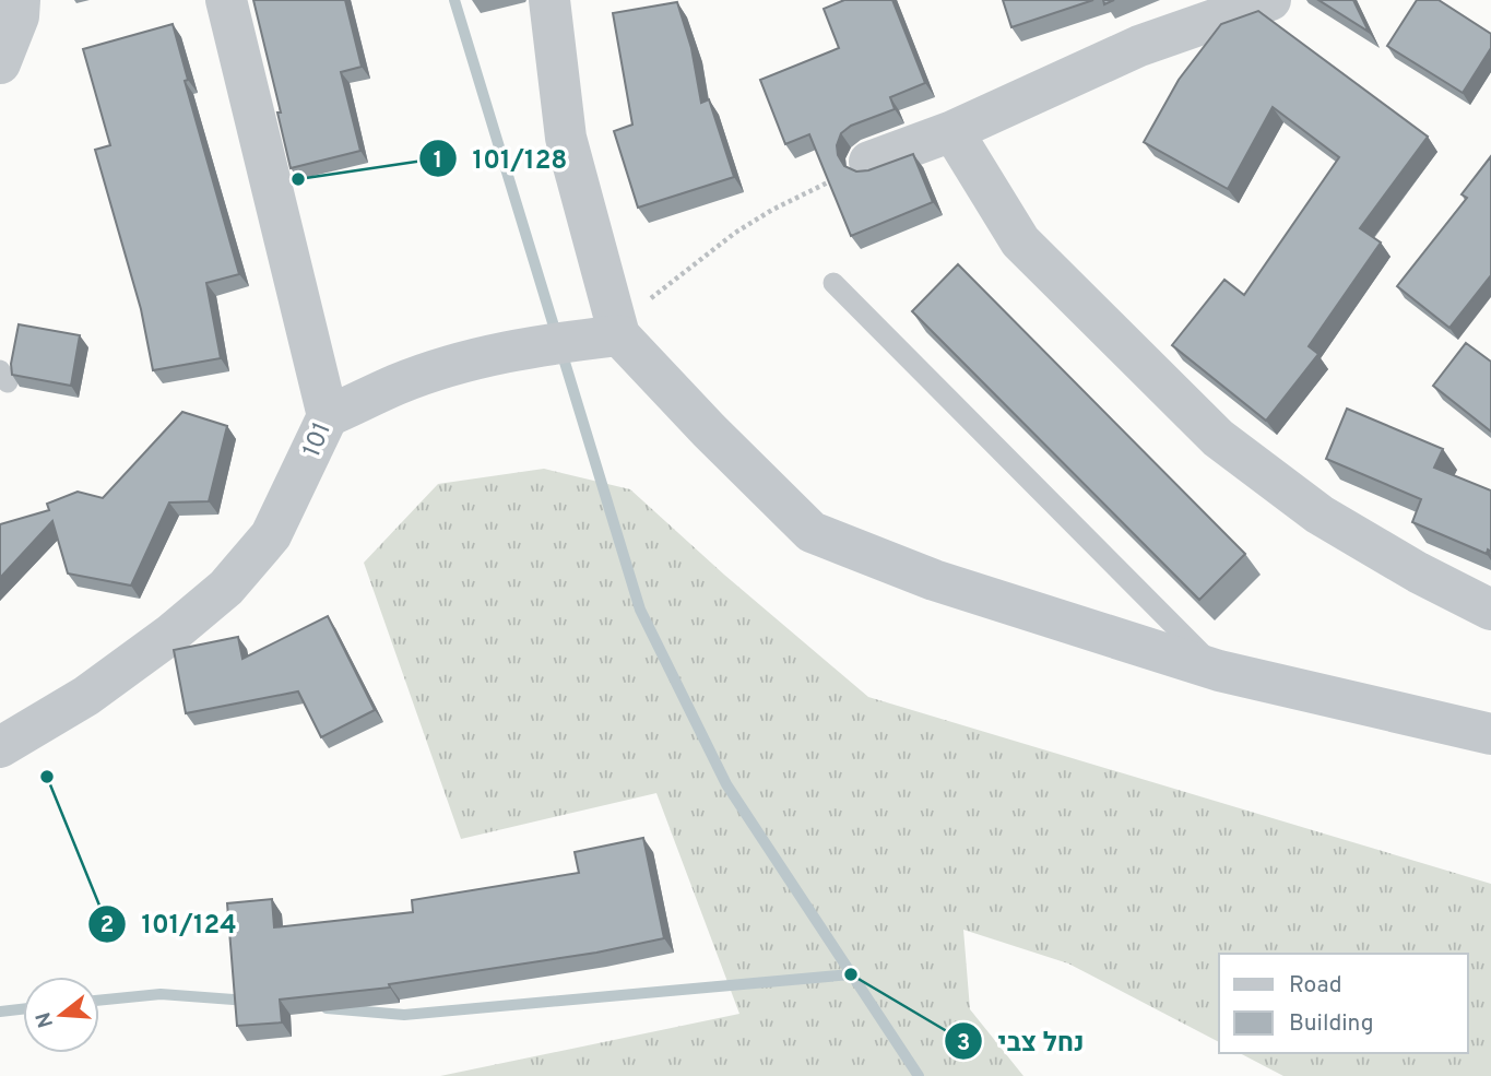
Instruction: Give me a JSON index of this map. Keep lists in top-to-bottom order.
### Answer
{
  "streets": {
    "street": ["101"]
  },
  "places": ["101/128", "101/124", "נחל צבי"],
  "legend": ["Road", "Building"],
  "north": "left"
}
